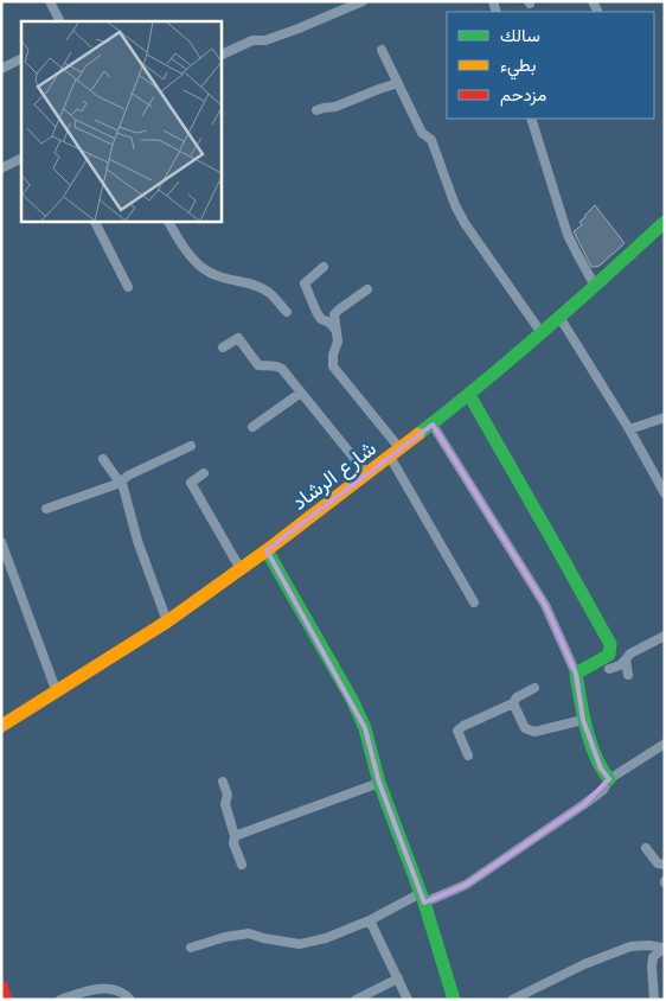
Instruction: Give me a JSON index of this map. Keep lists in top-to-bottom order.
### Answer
{
  "streets": {
    "street": ["شارع الرشاد"]
  },
  "legend": ["سالك", "بطيء", "مزدحم"]
}
